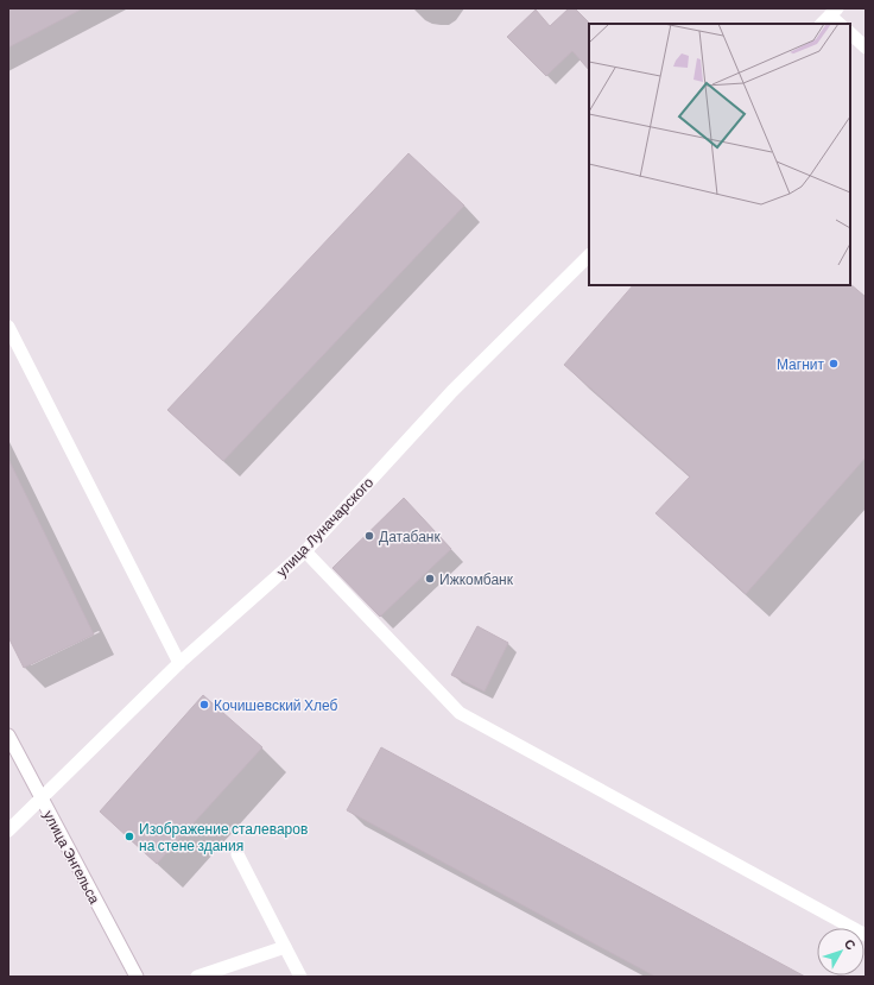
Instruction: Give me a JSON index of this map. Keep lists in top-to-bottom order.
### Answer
{
  "streets": {
    "street": ["улица Луначарского", "улица Энгельса"]
  },
  "crossings": [
    ["улица Луначарского", "улица Энгельса"]
  ],
  "places": [
    "Магнит",
    "Датабанк",
    "Ижкомбанк",
    "Кочишевский Хлеб",
    "Изображение сталеваров на стене здания"
  ],
  "north": "top right"
}
